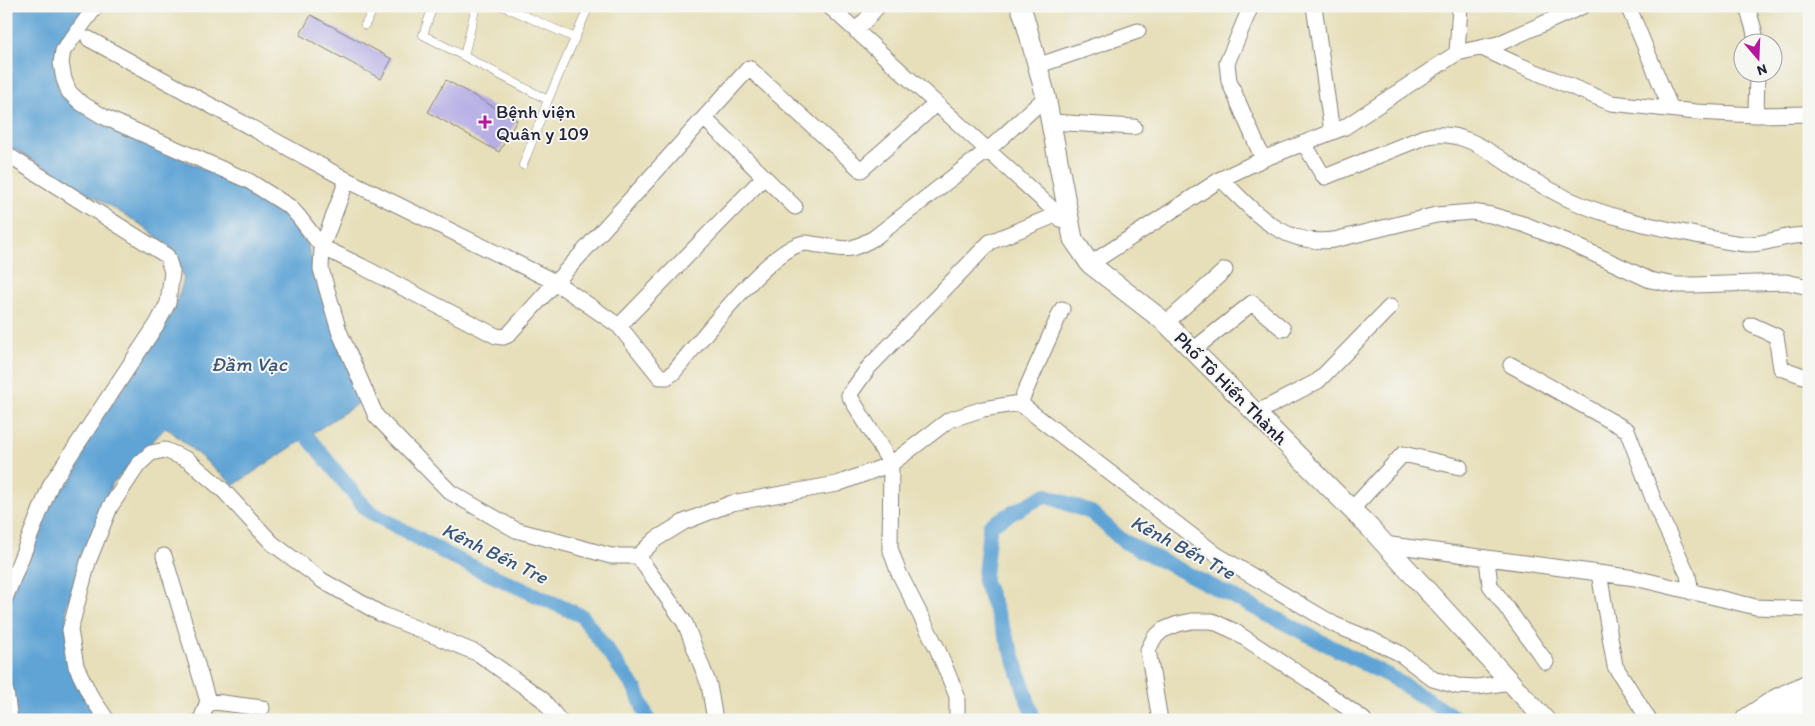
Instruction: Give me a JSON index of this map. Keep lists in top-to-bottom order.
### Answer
{
  "streets": {
    "street": ["Phố Tô Hiến Thành"]
  },
  "water": ["Đầm Vạc", "Kênh Bến Tre"],
  "places": {
    "health": ["Bệnh viện Quân y 109"]
  },
  "north": "bottom"
}
